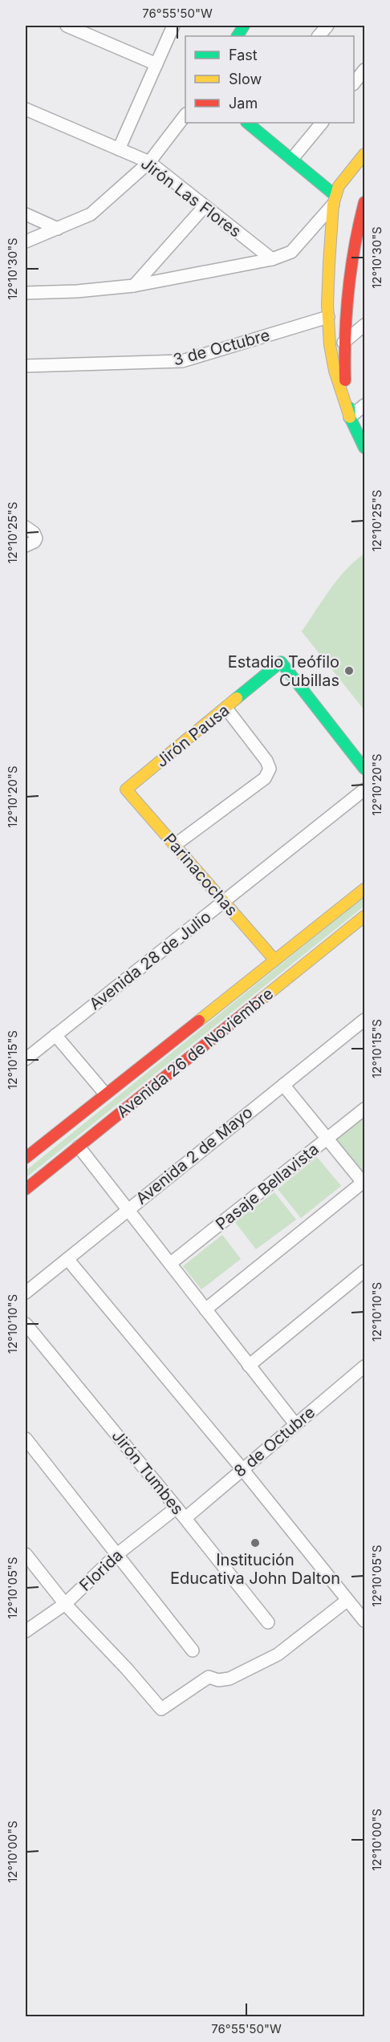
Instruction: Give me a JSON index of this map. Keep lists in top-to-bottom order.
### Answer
{
  "streets": {
    "street": [
      "Jirón Las Flores",
      "3 de Octubre",
      "Jirón Pausa",
      "Parinacochas",
      "Avenida 28 de Julio",
      "Avenida 26 de Noviembre",
      "Avenida 2 de Mayo",
      "Pasaje Bellavista",
      "8 de Octubre",
      "Jirón Tumbes",
      "Florida"
    ]
  },
  "crossings": [
    ["Jirón Pausa", "Parinacochas"],
    ["Parinacochas", "Avenida 28 de Julio"],
    ["Parinacochas", "Avenida 26 de Noviembre"],
    ["8 de Octubre", "Jirón Tumbes"],
    ["Jirón Tumbes", "Florida"]
  ],
  "places": ["Estadio Teófilo Cubillas", "Institución Educativa John Dalton"],
  "legend": ["Fast", "Slow", "Jam"],
  "coordinates": [
    "76°55'50\"W",
    "12°10'30\"S",
    "12°10'25\"S",
    "12°10'20\"S",
    "12°10'15\"S",
    "12°10'10\"S",
    "12°10'05\"S",
    "12°10'00\"S"
  ]
}
